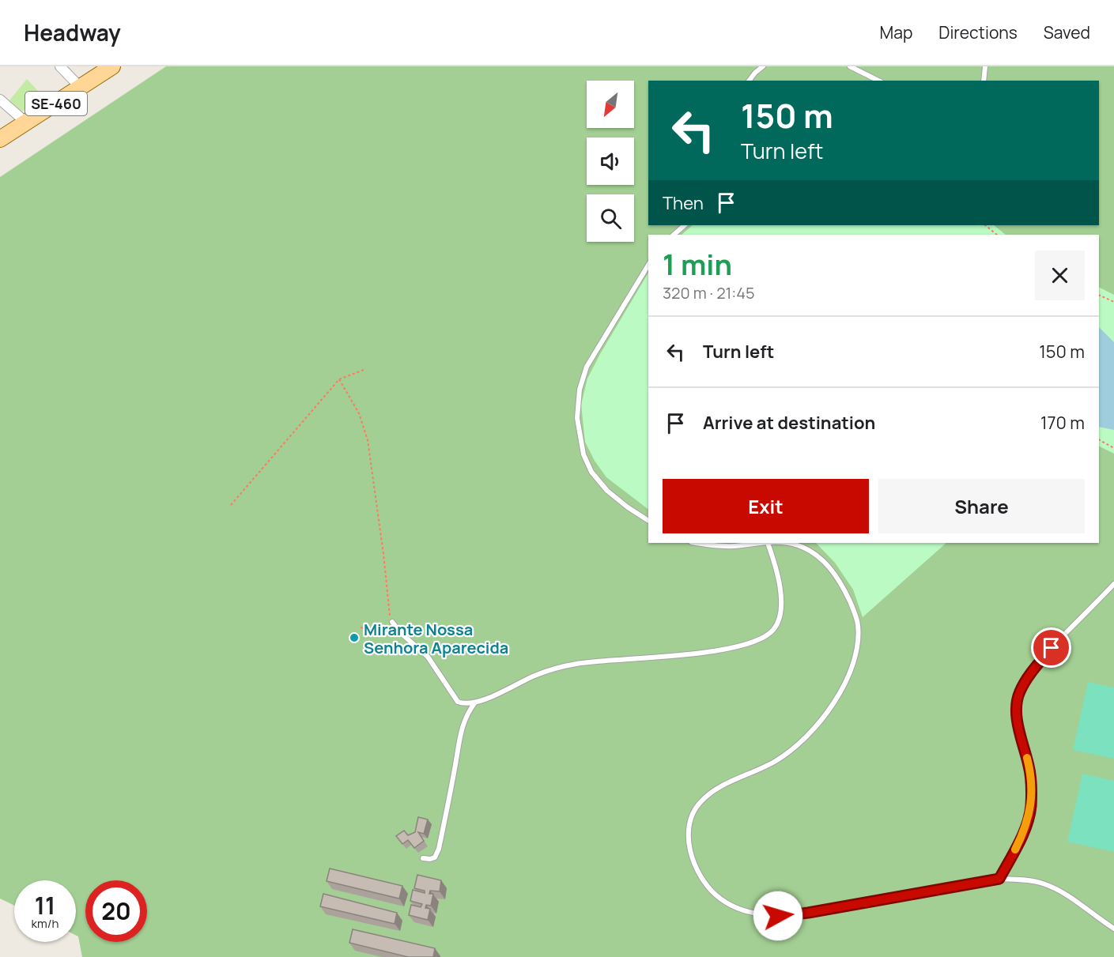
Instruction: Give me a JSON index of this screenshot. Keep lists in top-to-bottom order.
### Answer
{
  "streets": {
    "main road": ["SE-460"]
  },
  "places": ["Mirante Nossa Senhora Aparecida"],
  "north": "bottom left",
  "page": {
    "header": "Headway",
    "nav": ["Map", "Directions", "Saved"],
    "turn": ["150 m", "Turn left"],
    "then": "Then",
    "heading": ["1 min", "320 m · 21:45"],
    "list": [
      {
        "name": "Turn left",
        "value": "150 m"
      },
      {
        "name": "Arrive at destination",
        "value": "170 m"
      }
    ],
    "buttons": ["Exit", "Share"],
    "speed": "11 km/h",
    "limit": "20"
  }
}
